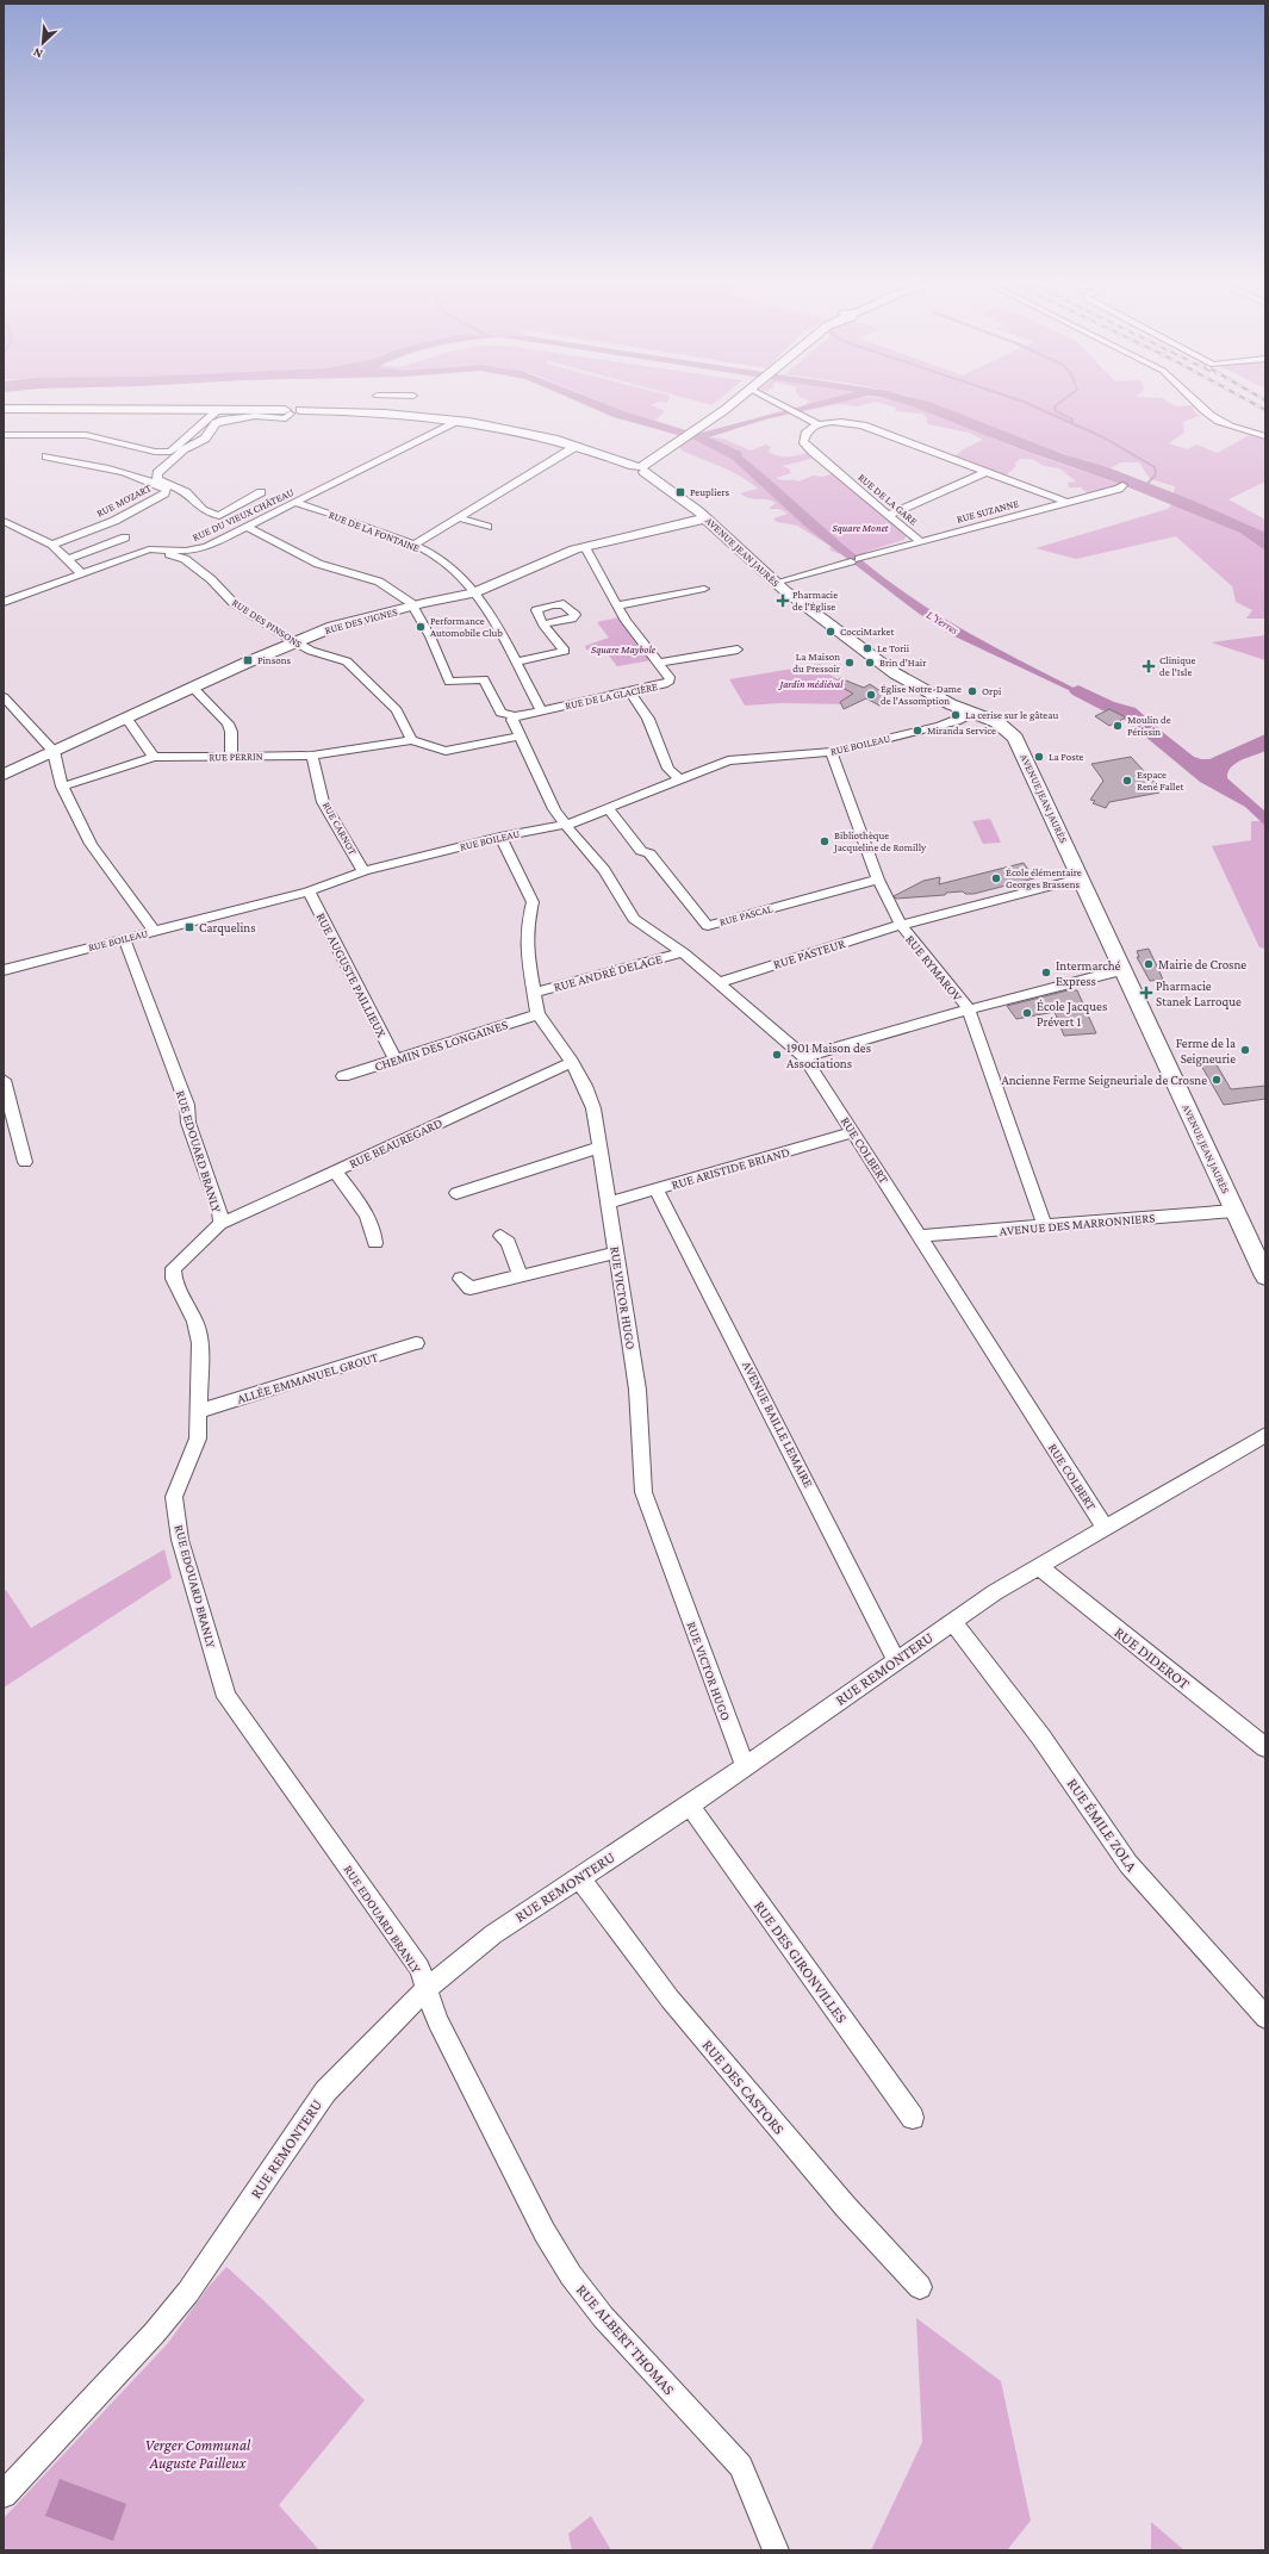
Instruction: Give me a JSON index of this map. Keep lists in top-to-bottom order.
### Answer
{
  "streets": {
    "street": [
      "RUE DE LA GARE",
      "RUE MOZART",
      "RUE SUZANNE",
      "RUE DU VIEUX CHÂTEAU",
      "RUE DE LA FONTAINE",
      "AVENUE JEAN JAURÈS",
      "RUE DES VIGNES",
      "RUE DES PINSONS",
      "RUE DE LA GLACIÈRE",
      "RUE BOILEAU",
      "RUE PERRIN",
      "RUE CARNOT",
      "RUE PASCAL",
      "RUE PASTEUR",
      "RUE RYMAROV",
      "RUE ANDRÉ DELAGE",
      "RUE AUGUSTE PAILLIEUX",
      "CHEMIN DES LONGAINES",
      "RUE BEAUREGARD",
      "RUE COLBERT",
      "RUE EDOUARD BRANLY",
      "RUE ARISTIDE BRIAND",
      "AVENUE DES MARRONNIERS",
      "RUE VICTOR HUGO",
      "ALLÉE EMMANUEL GROUT",
      "AVENUE BAILLE LEMAIRE",
      "RUE DIDEROT",
      "RUE REMONTERU",
      "RUE ÉMILE ZOLA",
      "RUE DES GIRONVILLES",
      "RUE DES CASTORS",
      "RUE ALBERT THOMAS"
    ]
  },
  "crossings": [
    ["RUE DE LA GARE", "RUE SUZANNE"],
    ["RUE SUZANNE", "AVENUE JEAN JAURÈS"],
    ["RUE DU VIEUX CHÂTEAU", "RUE DE LA FONTAINE"],
    ["RUE DU VIEUX CHÂTEAU", "AVENUE JEAN JAURÈS"],
    ["RUE DU VIEUX CHÂTEAU", "RUE DES PINSONS"],
    ["RUE DE LA FONTAINE", "RUE DES VIGNES"],
    ["RUE DE LA FONTAINE", "RUE DE LA GLACIÈRE"],
    ["AVENUE JEAN JAURÈS", "RUE DES VIGNES"],
    ["AVENUE JEAN JAURÈS", "RUE BOILEAU"],
    ["AVENUE JEAN JAURÈS", "RUE PASTEUR"],
    ["AVENUE JEAN JAURÈS", "AVENUE DES MARRONNIERS"],
    ["RUE DES VIGNES", "RUE DES PINSONS"],
    ["RUE DES VIGNES", "RUE DE LA GLACIÈRE"],
    ["RUE DES PINSONS", "RUE PERRIN"],
    ["RUE BOILEAU", "RUE CARNOT"],
    ["RUE BOILEAU", "RUE PASCAL"],
    ["RUE BOILEAU", "RUE RYMAROV"],
    ["RUE BOILEAU", "RUE AUGUSTE PAILLIEUX"],
    ["RUE BOILEAU", "RUE COLBERT"],
    ["RUE BOILEAU", "RUE EDOUARD BRANLY"],
    ["RUE BOILEAU", "RUE VICTOR HUGO"],
    ["RUE PERRIN", "RUE CARNOT"],
    ["RUE PASCAL", "RUE RYMAROV"],
    ["RUE PASTEUR", "RUE RYMAROV"],
    ["RUE PASTEUR", "RUE COLBERT"],
    ["RUE RYMAROV", "AVENUE DES MARRONNIERS"],
    ["RUE ANDRÉ DELAGE", "RUE COLBERT"],
    ["RUE ANDRÉ DELAGE", "RUE VICTOR HUGO"],
    ["RUE AUGUSTE PAILLIEUX", "CHEMIN DES LONGAINES"],
    ["CHEMIN DES LONGAINES", "RUE VICTOR HUGO"],
    ["RUE BEAUREGARD", "RUE EDOUARD BRANLY"],
    ["RUE BEAUREGARD", "RUE VICTOR HUGO"],
    ["RUE COLBERT", "RUE ARISTIDE BRIAND"],
    ["RUE COLBERT", "AVENUE DES MARRONNIERS"],
    ["RUE COLBERT", "RUE REMONTERU"],
    ["RUE EDOUARD BRANLY", "ALLÉE EMMANUEL GROUT"],
    ["RUE EDOUARD BRANLY", "RUE REMONTERU"],
    ["RUE EDOUARD BRANLY", "RUE ALBERT THOMAS"],
    ["RUE ARISTIDE BRIAND", "RUE VICTOR HUGO"],
    ["RUE ARISTIDE BRIAND", "AVENUE BAILLE LEMAIRE"],
    ["RUE VICTOR HUGO", "RUE REMONTERU"],
    ["AVENUE BAILLE LEMAIRE", "RUE REMONTERU"],
    ["RUE DIDEROT", "RUE REMONTERU"],
    ["RUE REMONTERU", "RUE ÉMILE ZOLA"],
    ["RUE REMONTERU", "RUE DES GIRONVILLES"],
    ["RUE REMONTERU", "RUE DES CASTORS"],
    ["RUE REMONTERU", "RUE ALBERT THOMAS"]
  ],
  "water": ["L'Yerres"],
  "parks": [
    "Square Monet",
    "Square Maybole",
    "Jardin médiéval",
    "Verger Communal Auguste Pailleux"
  ],
  "places": {
    "transit": ["Peupliers", "Pinsons", "Carquelins"],
    "health": ["Pharmacie de l'Église", "Clinique de l'Isle", "Pharmacie Stanek Larroque"],
    "other": [
      "Performance Automobile Club",
      "CocciMarket",
      "Le Torii",
      "La Maison du Pressoir",
      "Brin d'Hair",
      "Orpi",
      "Église Notre-Dame de l'Assomption",
      "La cerise sur le gâteau",
      "Moulin de Périssin",
      "Miranda Service",
      "La Poste",
      "Espace René Fallet",
      "Bibliothèque Jacqueline de Romilly",
      "École élémentaire Georges Brassens",
      "Mairie de Crosne",
      "Intermarché Express",
      "École Jacques Prévert 1",
      "Ferme de la Seigneurie",
      "1901 Maison des Associations",
      "Ancienne Ferme Seigneuriale de Crosne"
    ]
  },
  "north": "bottom left"
}
